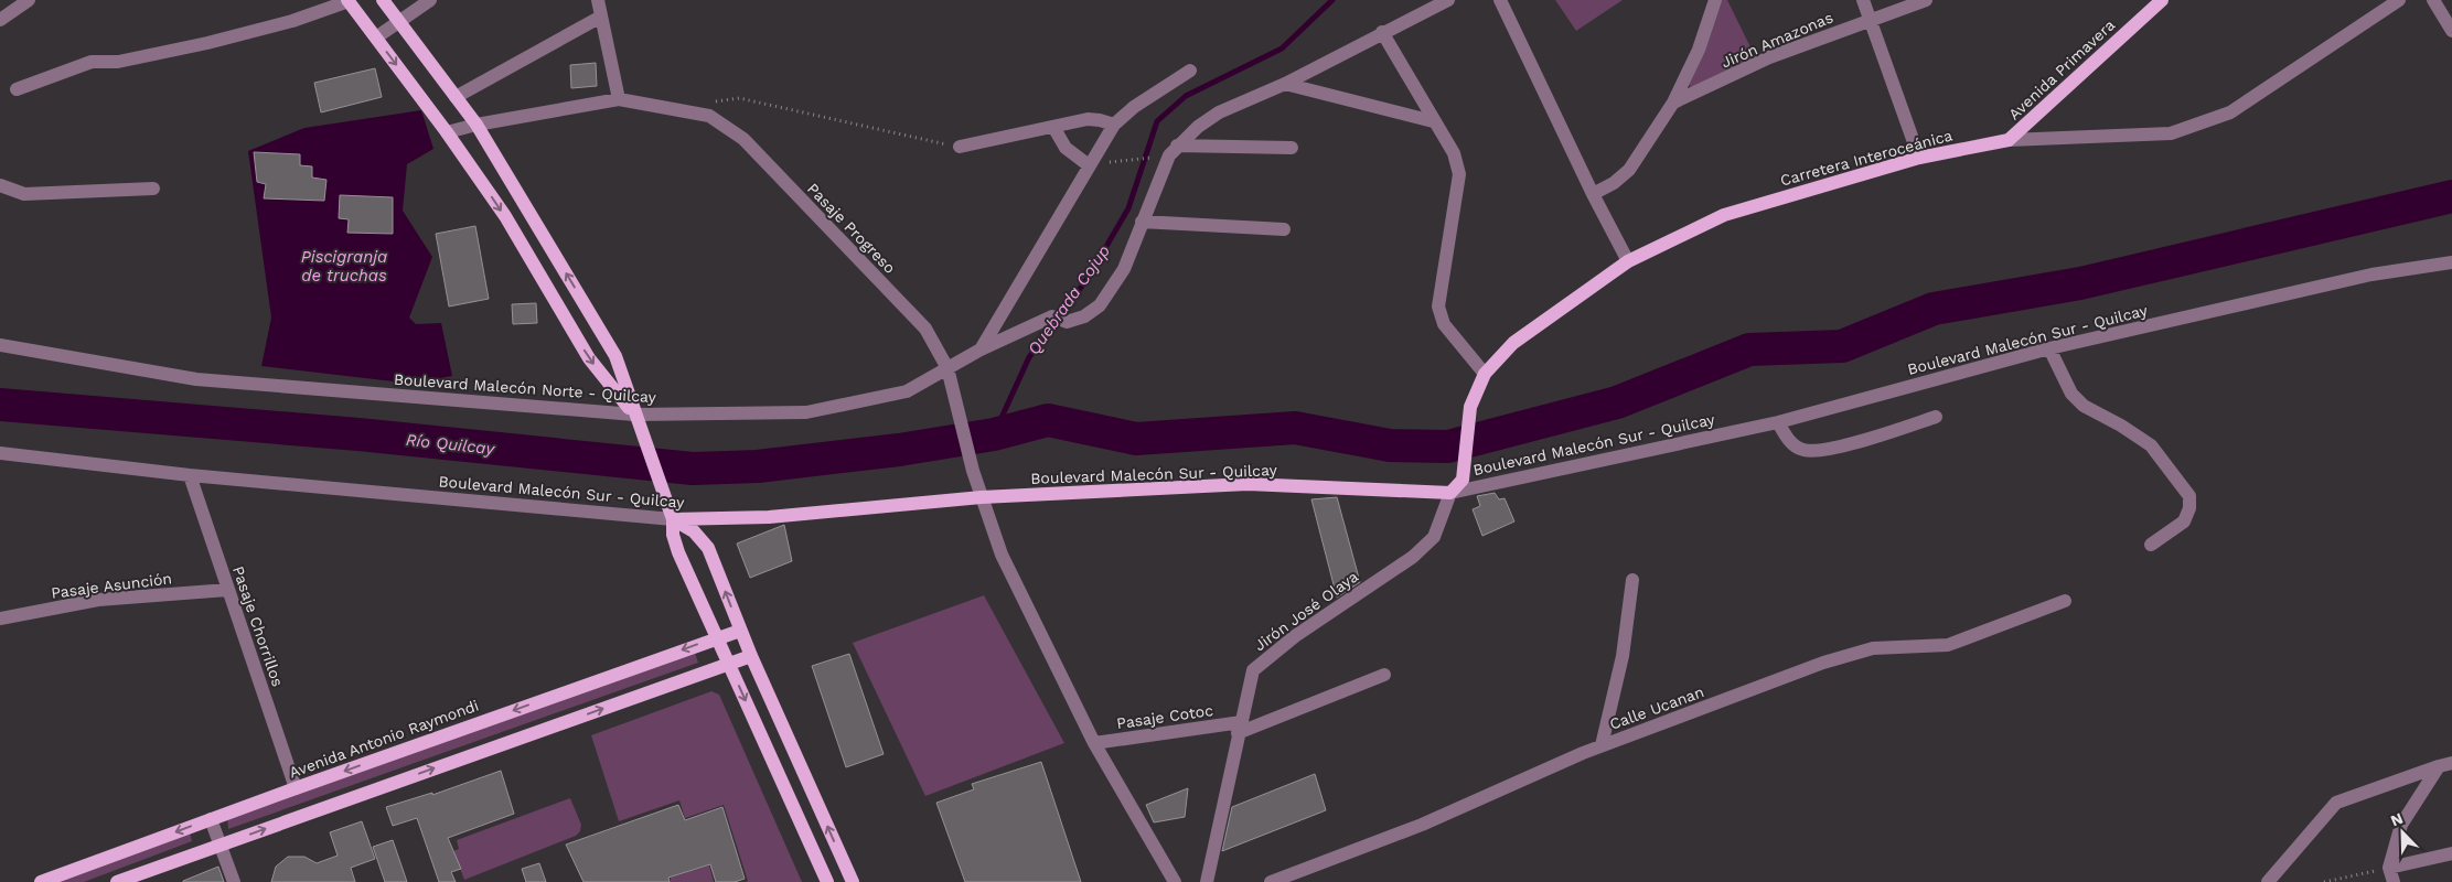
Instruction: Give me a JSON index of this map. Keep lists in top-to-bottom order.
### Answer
{
  "streets": {
    "main road": [
      "Avenida Primavera",
      "Carretera Interoceánica",
      "Boulevard Malecón Sur - Quilcay",
      "Avenida Antonio Raymondi"
    ],
    "street": [
      "Jirón Amazonas",
      "Pasaje Progreso",
      "Boulevard Malecón Norte - Quilcay",
      "Pasaje Asunción",
      "Jirón José Olaya",
      "Pasaje Chorrillos",
      "Calle Ucanan",
      "Pasaje Cotoc"
    ]
  },
  "crossings": [
    ["Avenida Primavera", "Carretera Interoceánica"],
    ["Carretera Interoceánica", "Boulevard Malecón Sur - Quilcay"],
    ["Carretera Interoceánica", "Jirón José Olaya"],
    ["Pasaje Progreso", "Boulevard Malecón Sur - Quilcay"],
    ["Pasaje Progreso", "Boulevard Malecón Norte - Quilcay"],
    ["Boulevard Malecón Sur - Quilcay", "Jirón José Olaya"],
    ["Boulevard Malecón Sur - Quilcay", "Pasaje Chorrillos"],
    ["Pasaje Asunción", "Pasaje Chorrillos"],
    ["Jirón José Olaya", "Pasaje Cotoc"],
    ["Pasaje Chorrillos", "Avenida Antonio Raymondi"]
  ],
  "water": ["Piscigranja de truchas", "Quebrada Cojup", "Río Quilcay"],
  "north": "top left"
}
